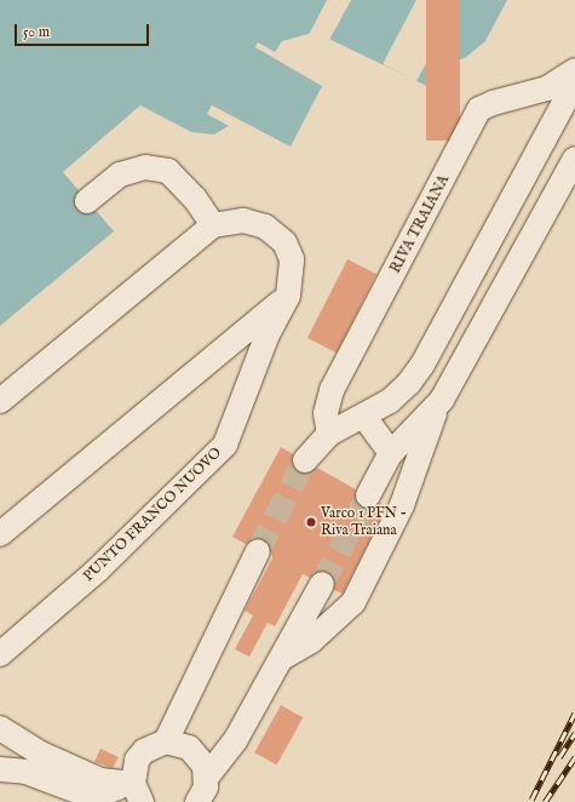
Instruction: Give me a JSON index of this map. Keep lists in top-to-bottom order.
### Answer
{
  "streets": {
    "street": ["RIVA TRAIANA", "PUNTO FRANCO NUOVO"]
  },
  "places": ["Varco 1 PFN - Riva Traiana"],
  "scale_bar": "50 m"
}
